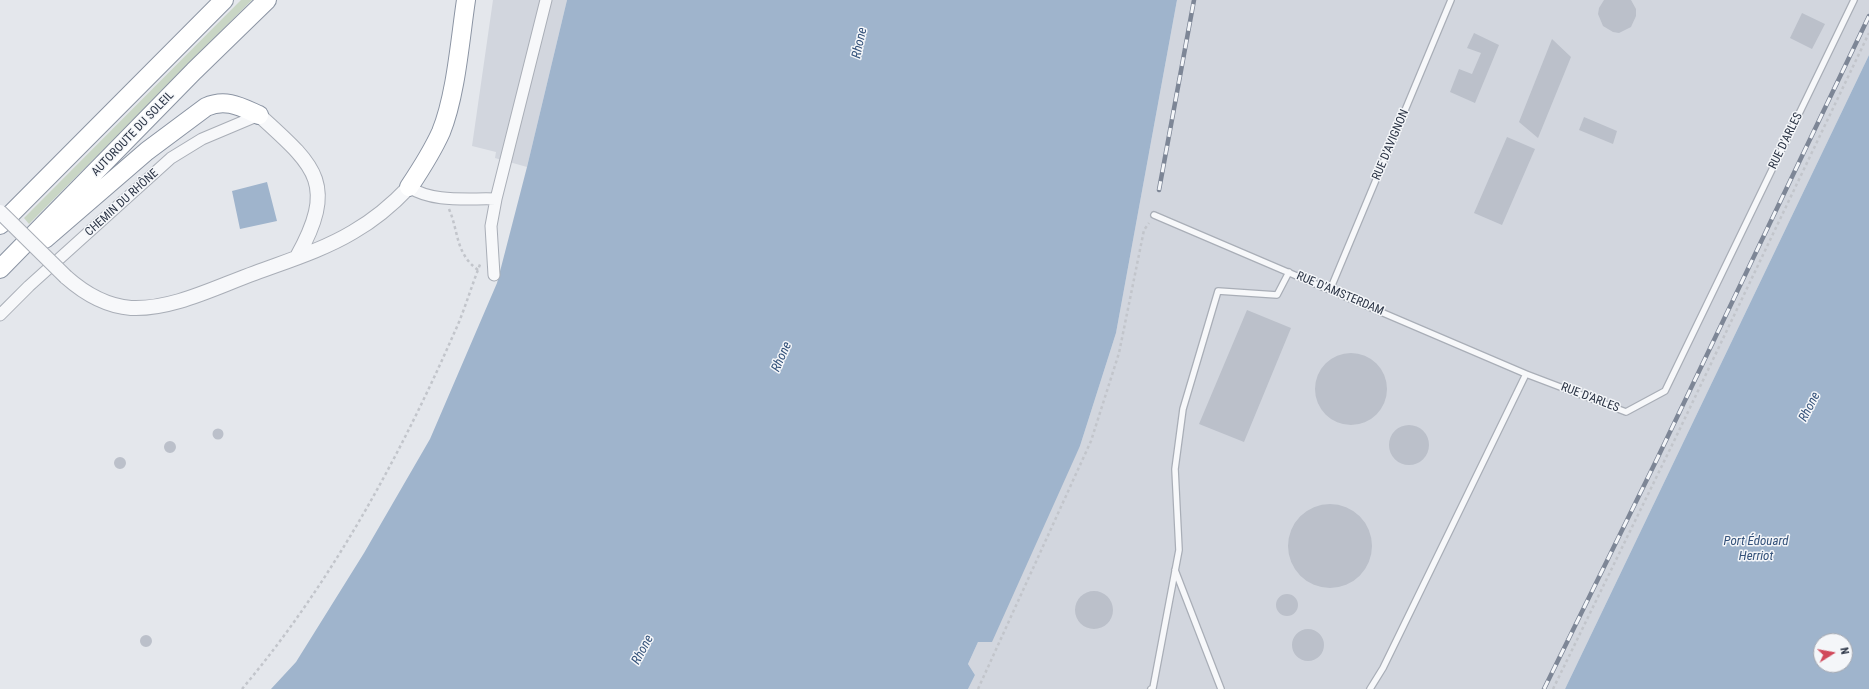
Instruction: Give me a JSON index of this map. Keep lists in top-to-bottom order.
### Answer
{
  "streets": {
    "highway": ["AUTOROUTE DU SOLEIL"],
    "street": ["CHEMIN DU RHÔNE"],
    "lane": ["RUE D'ARLES", "RUE D'AVIGNON", "RUE D'AMSTERDAM"]
  },
  "crossings": [
    ["RUE D'ARLES", "RUE D'AMSTERDAM"],
    ["RUE D'AVIGNON", "RUE D'AMSTERDAM"]
  ],
  "water": ["Rhone", "Port Édouard Herriot"],
  "north": "right"
}
